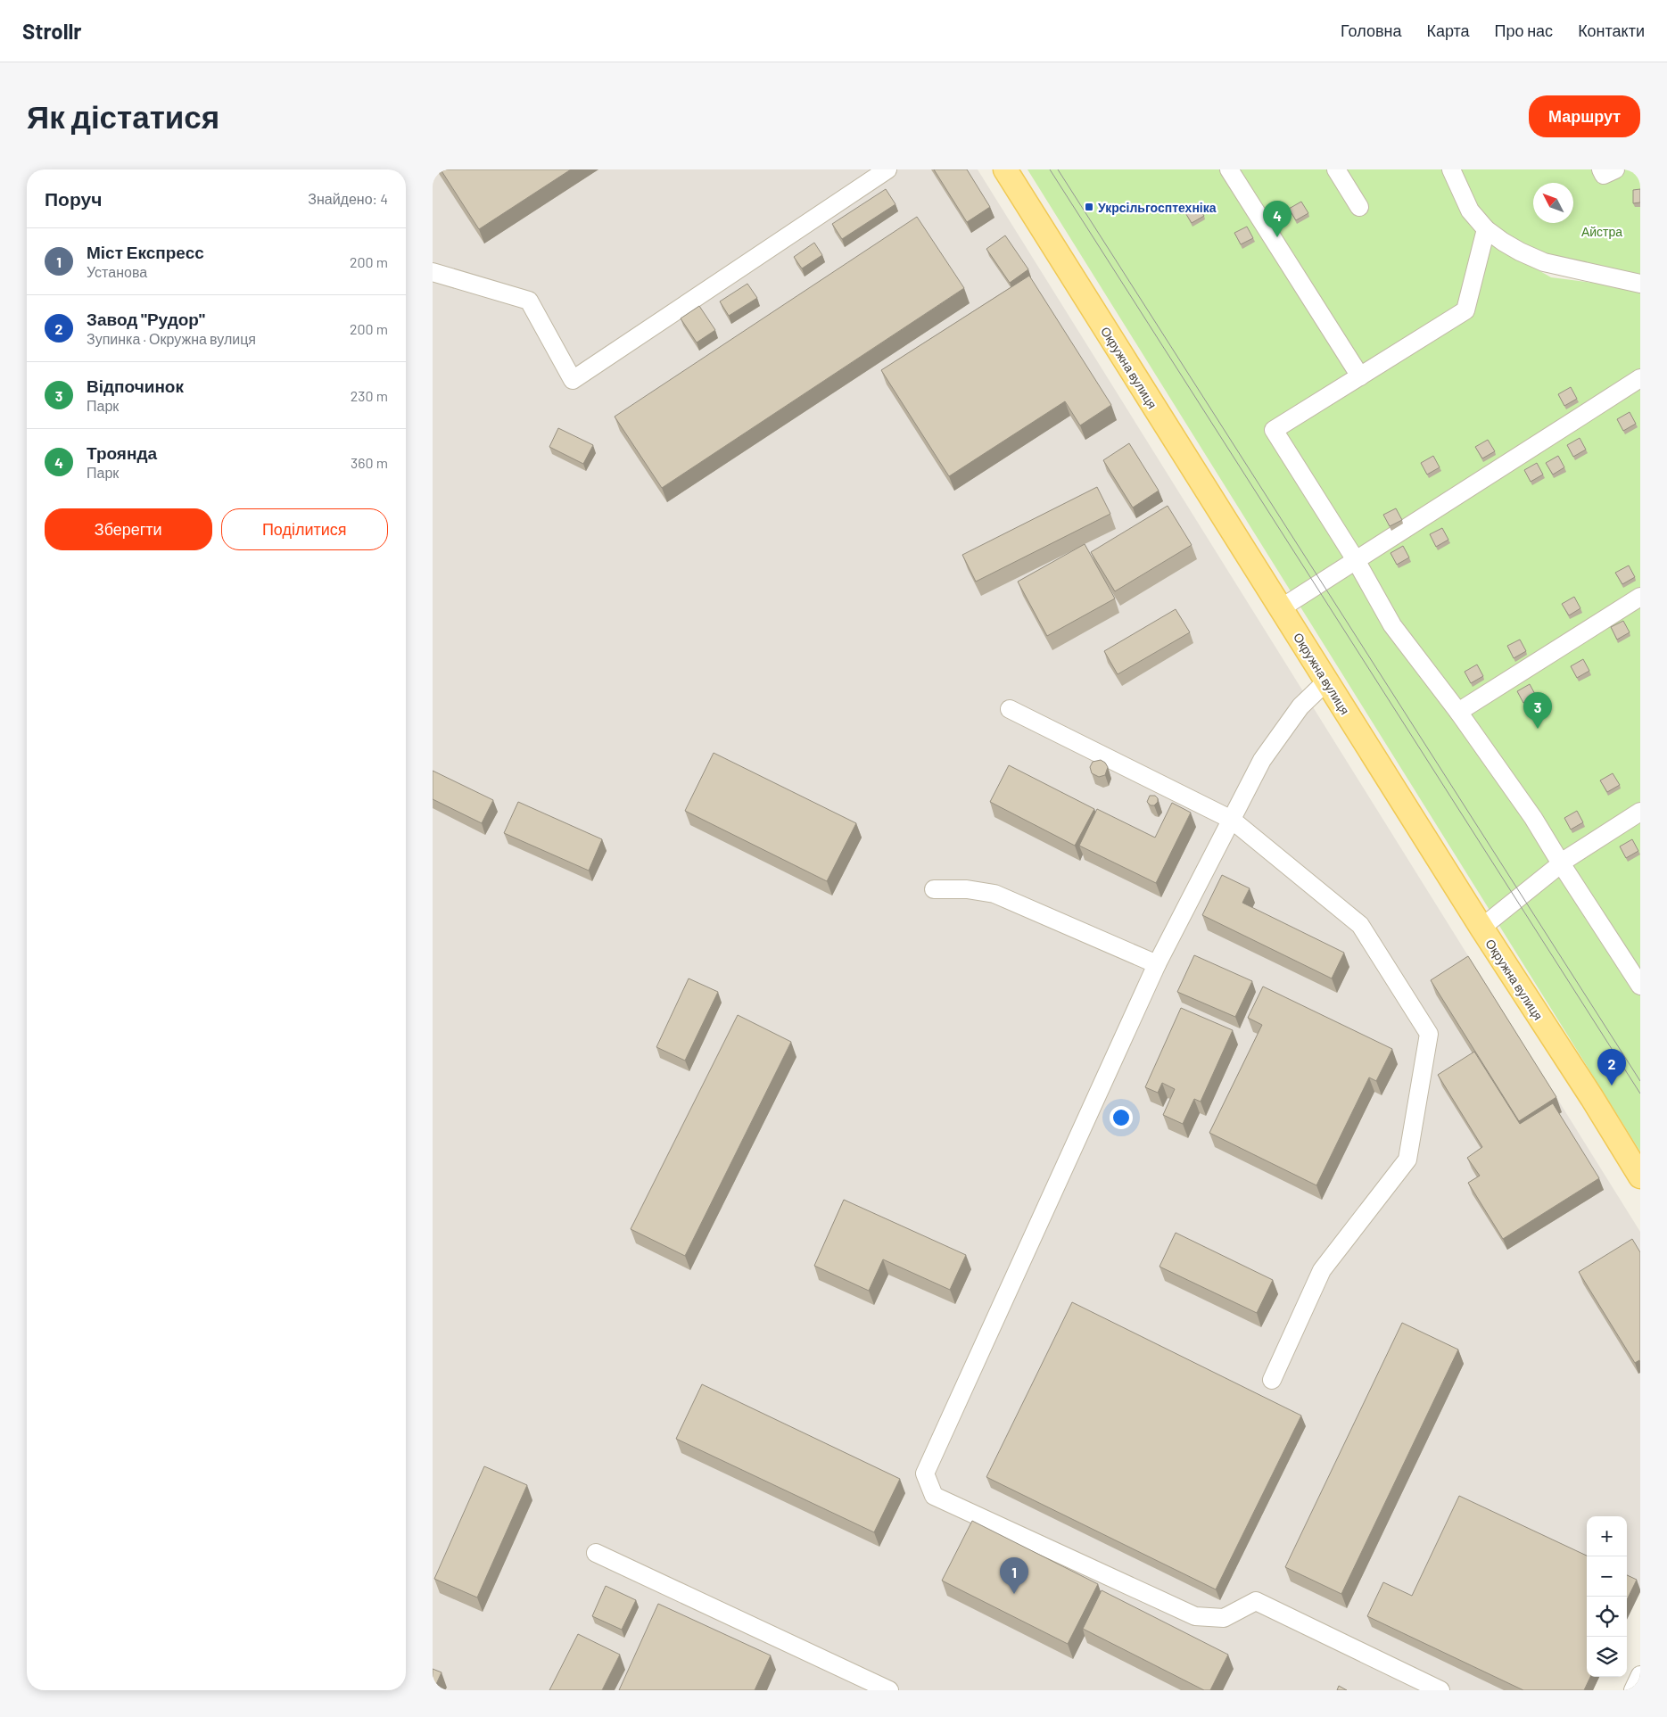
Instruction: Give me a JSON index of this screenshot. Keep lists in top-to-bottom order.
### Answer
{
  "streets": {
    "main road": ["Окружна вулиця"]
  },
  "parks": ["Айстра"],
  "places": {
    "transit": ["Укрсільгосптехніка"]
  },
  "north": "top left",
  "page": {
    "header": "Strollr",
    "nav": [
      "Головна",
      "Карта",
      "Про нас",
      "Контакти"
    ],
    "buttons": [
      "Маршрут",
      ["Зберегти", "Поділитися"]
    ],
    "title": "Як дістатися",
    "heading": ["Поруч", "Знайдено: 4"],
    "pins": [
      "4",
      "3",
      "2",
      "1"
    ],
    "list": [
      {
        "mark": "1",
        "name": "Міст Експресс",
        "note": "Установа",
        "value": "200 m"
      },
      {
        "mark": "2",
        "name": "Завод \"Рудор\"",
        "note": "Зупинка · Окружна вулиця",
        "value": "200 m"
      },
      {
        "mark": "3",
        "name": "Відпочинок",
        "note": "Парк",
        "value": "230 m"
      },
      {
        "mark": "4",
        "name": "Троянда",
        "note": "Парк",
        "value": "360 m"
      }
    ],
    "map_buttons": ["+", "−"]
  }
}
